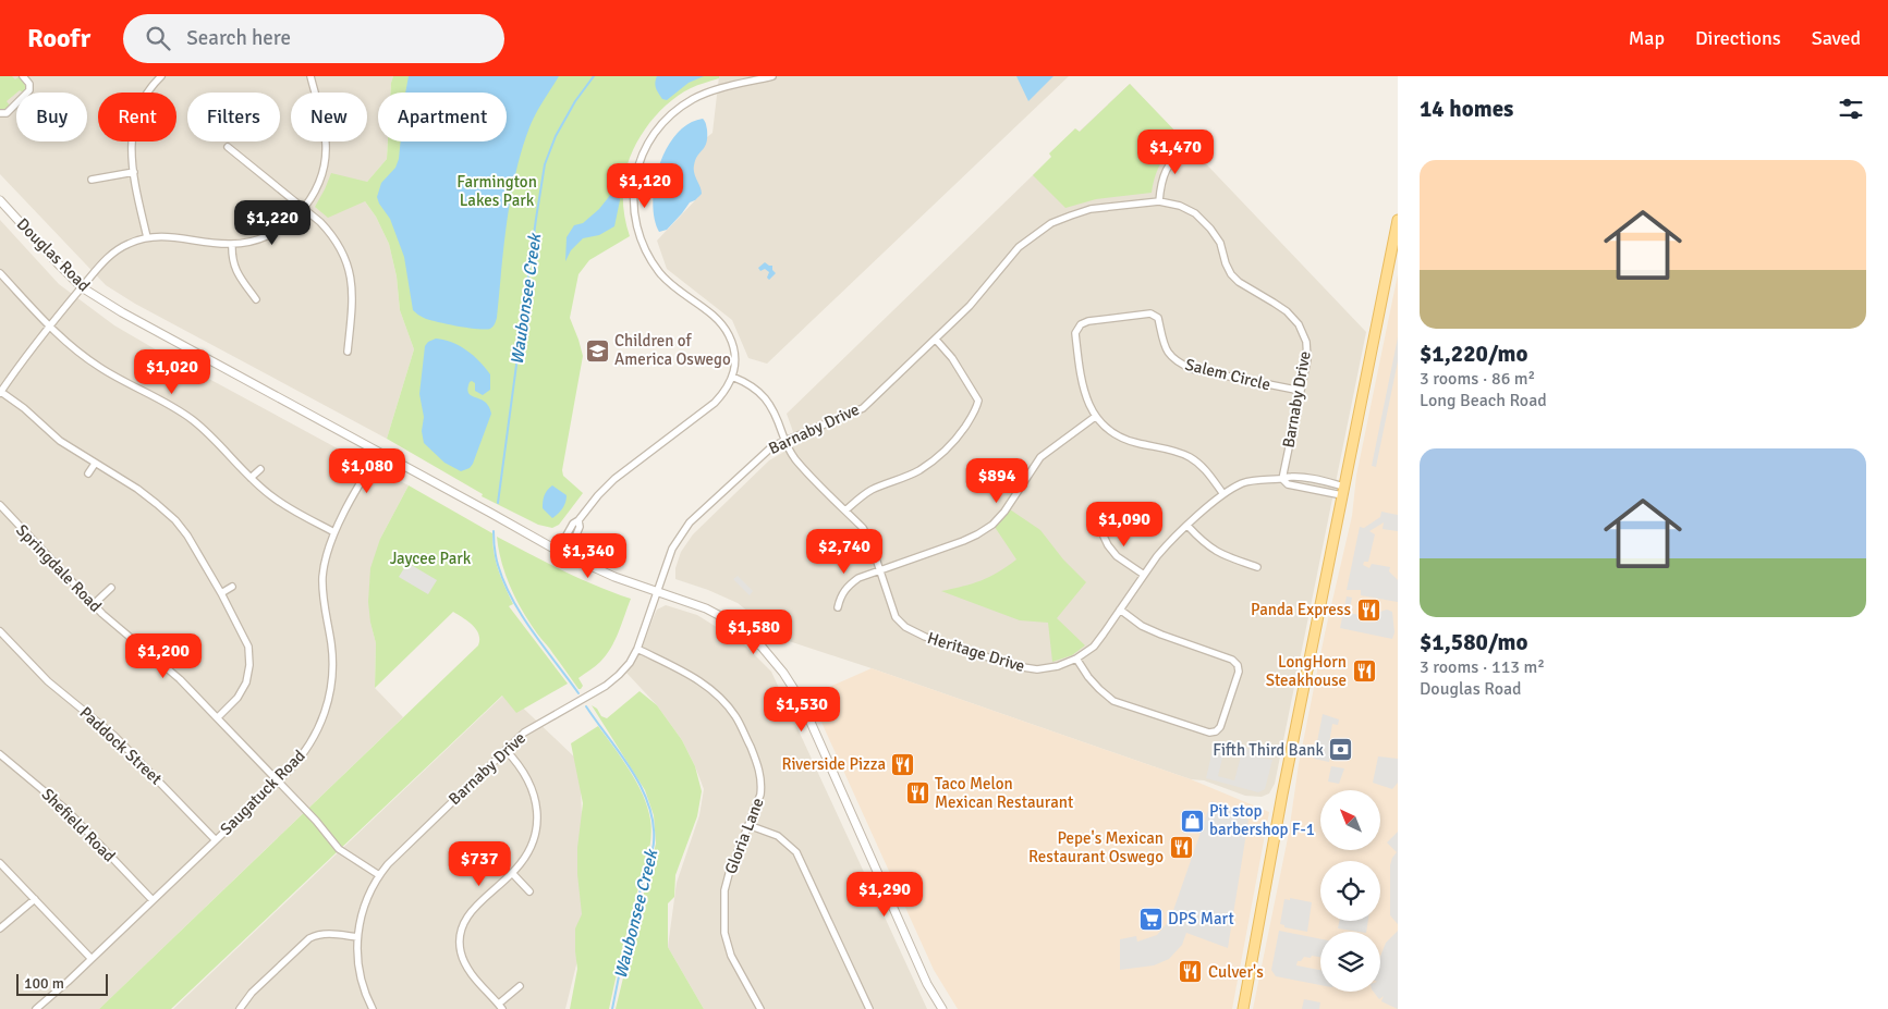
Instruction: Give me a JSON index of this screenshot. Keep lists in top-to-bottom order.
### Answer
{
  "streets": {
    "street": [
      "Douglas Road",
      "Salem Circle",
      "Barnaby Drive",
      "Springdale Road",
      "Heritage Drive",
      "Paddock Street",
      "Saugatuck Road",
      "Shefield Road",
      "Gloria Lane"
    ]
  },
  "crossings": [
    ["Douglas Road", "Barnaby Drive"],
    ["Douglas Road", "Saugatuck Road"],
    ["Salem Circle", "Barnaby Drive"],
    ["Salem Circle", "Heritage Drive"],
    ["Barnaby Drive", "Springdale Road"],
    ["Barnaby Drive", "Heritage Drive"],
    ["Barnaby Drive", "Gloria Lane"],
    ["Springdale Road", "Saugatuck Road"],
    ["Paddock Street", "Saugatuck Road"],
    ["Saugatuck Road", "Shefield Road"]
  ],
  "water": ["Waubonsee Creek"],
  "parks": ["Farmington Lakes Park", "Jaycee Park"],
  "places": {
    "school or university": ["Children of America Oswego"],
    "restaurant": [
      "Panda Express",
      "LongHorn Steakhouse",
      "Riverside Pizza",
      "Taco Melon Mexican Restaurant",
      "Pepe's Mexican Restaurant Oswego",
      "Culver's"
    ],
    "bank": ["Fifth Third Bank"],
    "shop": ["Pit stop barbershop F-1"],
    "supermarket": ["DPS Mart"]
  },
  "scale_bar": "100 m",
  "north": "top left",
  "page": {
    "header": "Roofr",
    "search": "Search here",
    "nav": ["Map", "Directions", "Saved"],
    "heading": "14 homes",
    "chip": [
      "Buy",
      "Rent",
      "Filters",
      "New",
      "Apartment"
    ],
    "price": [
      "$1,470",
      "$1,120",
      "$1,220",
      "$1,020",
      "$1,080",
      "$894",
      "$1,090",
      "$2,740",
      "$1,340",
      "$1,580",
      "$1,200",
      "$1,530",
      "$737",
      "$1,290"
    ],
    "list": [
      {
        "name": "$1,220/mo",
        "note": "3 rooms · 86 m² · Long Beach Road"
      },
      {
        "name": "$1,580/mo",
        "note": "3 rooms · 113 m² · Douglas Road"
      }
    ],
    "scale": "100 m"
  }
}
